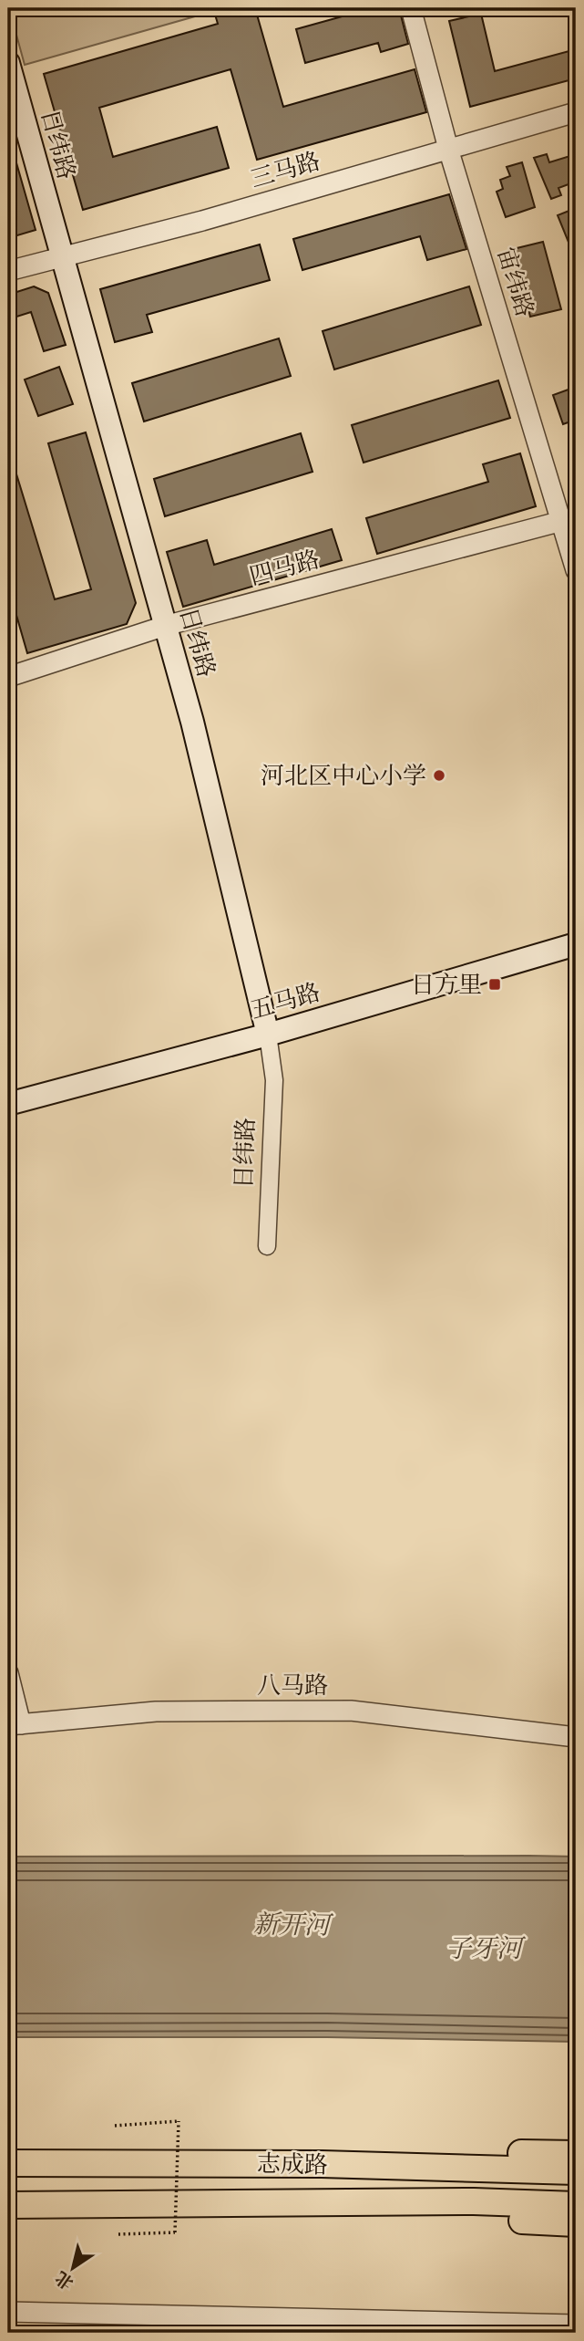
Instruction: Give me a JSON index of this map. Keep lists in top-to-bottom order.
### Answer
{
  "streets": {
    "highway": ["志成路"],
    "main road": ["日纬路", "五马路"],
    "street": [
      "三马路",
      "宙纬路",
      "四马路",
      "八马路"
    ]
  },
  "crossings": [
    ["日纬路", "三马路"],
    ["日纬路", "四马路"],
    ["日纬路", "五马路"],
    ["三马路", "宙纬路"],
    ["宙纬路", "四马路"]
  ],
  "water": ["新开河", "子牙河"],
  "places": {
    "other": ["河北区中心小学"],
    "transit": ["日方里"]
  },
  "north": "bottom left"
}
